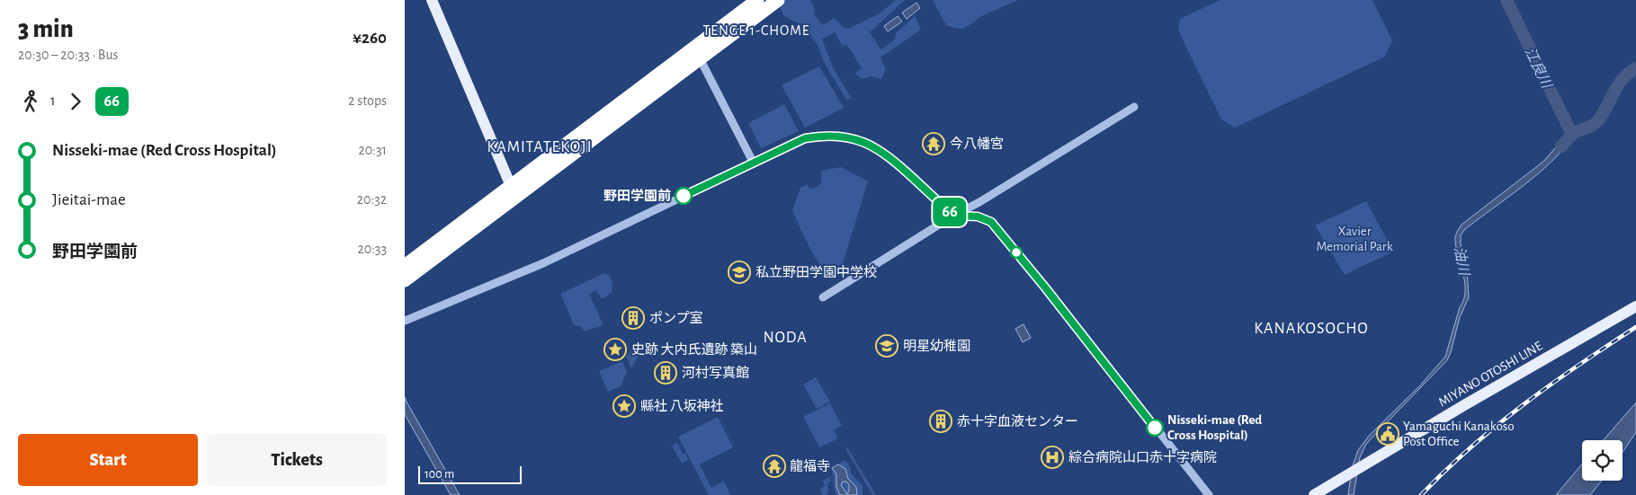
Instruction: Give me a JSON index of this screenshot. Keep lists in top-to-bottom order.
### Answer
{
  "streets": {
    "main road": ["MIYANO OTOSHI LINE"]
  },
  "districts": [
    "TENGE 1-CHOME",
    "KAMITATEKOJI",
    "KANAKOSOCHO",
    "NODA"
  ],
  "water": ["江良川", "油川"],
  "parks": ["Xavier Memorial Park"],
  "places": {
    "temple": ["今八幡宮", "龍福寺"],
    "other": ["野田学園前", "Nisseki-mae (Red Cross Hospital)"],
    "school or university": ["私立野田学園中学校", "明星幼稚園"],
    "building": ["ポンプ室", "河村写真館", "赤十字血液センター"],
    "place": ["史跡 大内氏遺跡 築山", "縣社 八坂神社"],
    "public building": ["Yamaguchi Kanakoso Post Office"],
    "hospital": ["綜合病院山口赤十字病院"]
  },
  "lines": ["bus line 66"],
  "scale_bar": "100 m",
  "page": {
    "heading": ["3 min", "20:30 – 20:33 · Bus", "¥260"],
    "on_map": "66",
    "legs": ["1", "66", "2 stops"],
    "list": [
      {
        "name": "Nisseki-mae (Red Cross Hospital)",
        "value": "20:31"
      },
      {
        "name": "Jieitai-mae",
        "value": "20:32"
      },
      {
        "name": "野田学園前",
        "value": "20:33"
      }
    ],
    "buttons": ["Start", "Tickets"],
    "scale": "100 m"
  }
}
